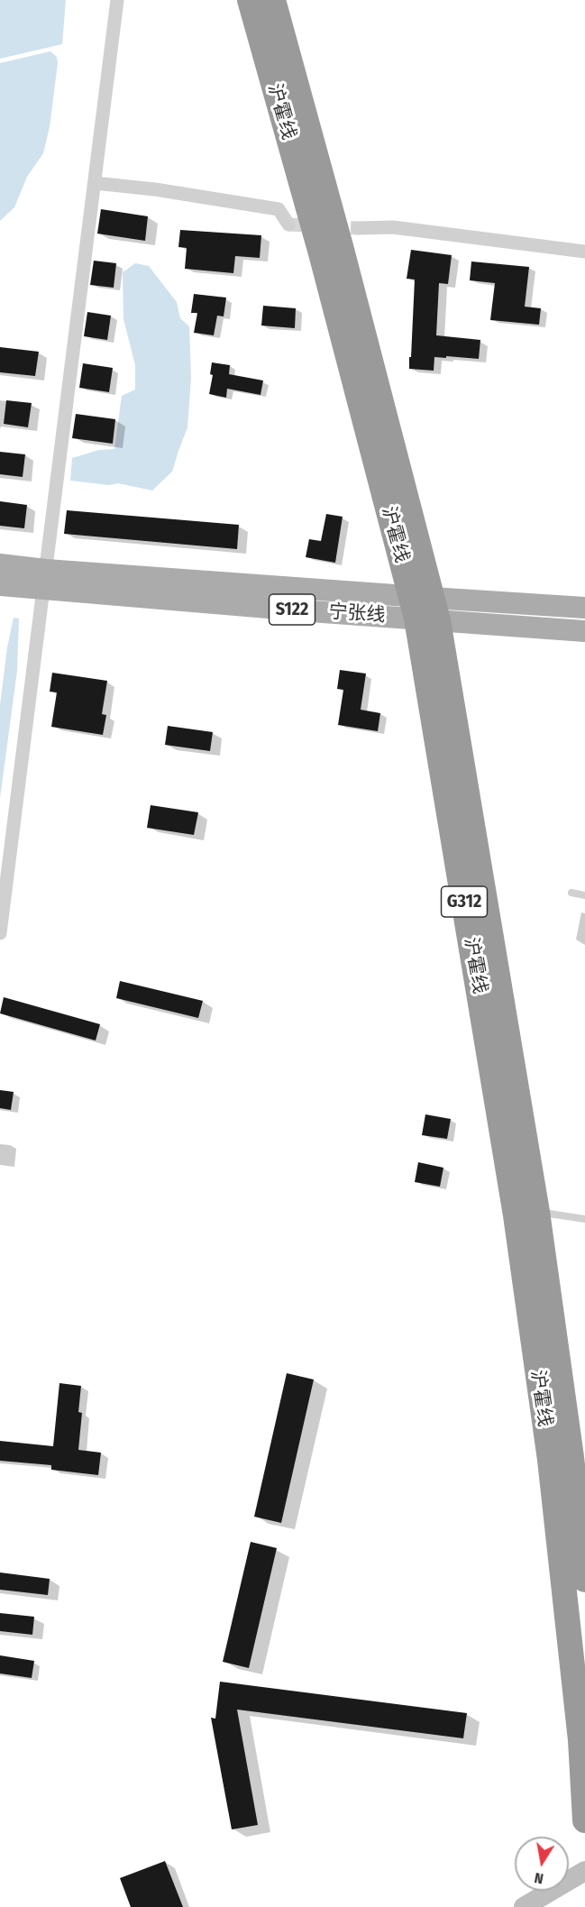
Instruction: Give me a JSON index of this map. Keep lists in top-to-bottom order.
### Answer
{
  "streets": {
    "highway": ["沪霍线", "G312"],
    "main road": ["S122", "宁张线"]
  },
  "crossings": [
    ["沪霍线", "宁张线"]
  ],
  "north": "bottom"
}
